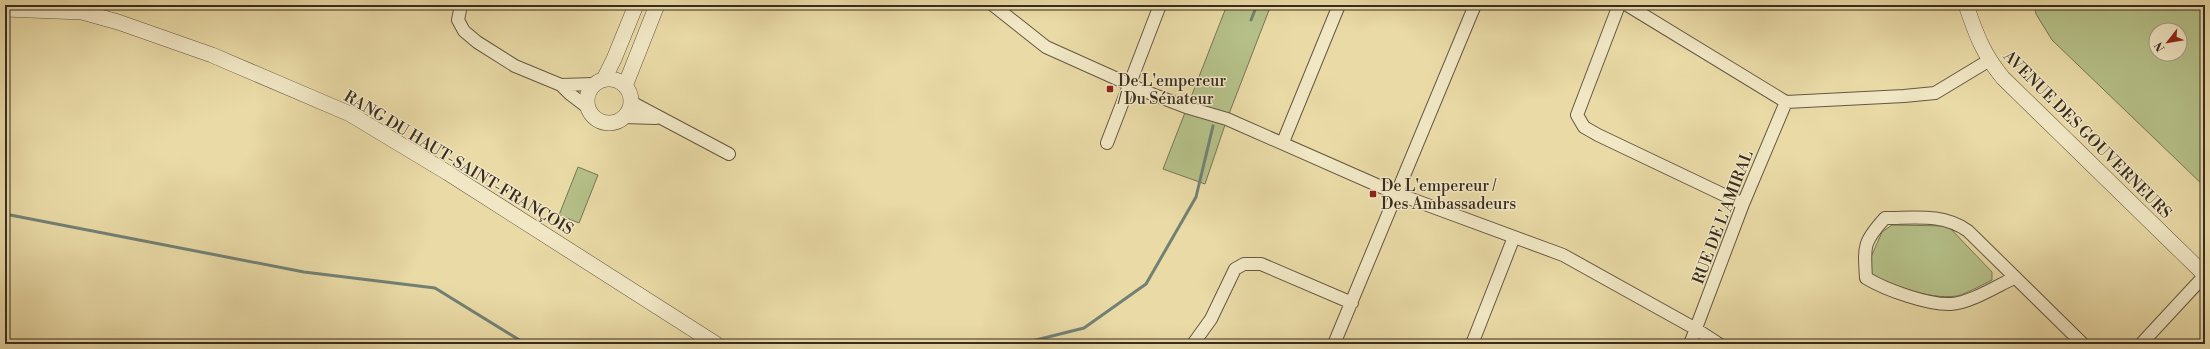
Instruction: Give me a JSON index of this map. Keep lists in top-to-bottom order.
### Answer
{
  "streets": {
    "street": ["AVENUE DES GOUVERNEURS", "RANG DU HAUT-SAINT-FRANÇOIS", "RUE DE L'AMIRAL"]
  },
  "places": {
    "transit": ["De L'empereur / Du Sénateur", "De L'empereur / Des Ambassadeurs"]
  },
  "north": "bottom left"
}
